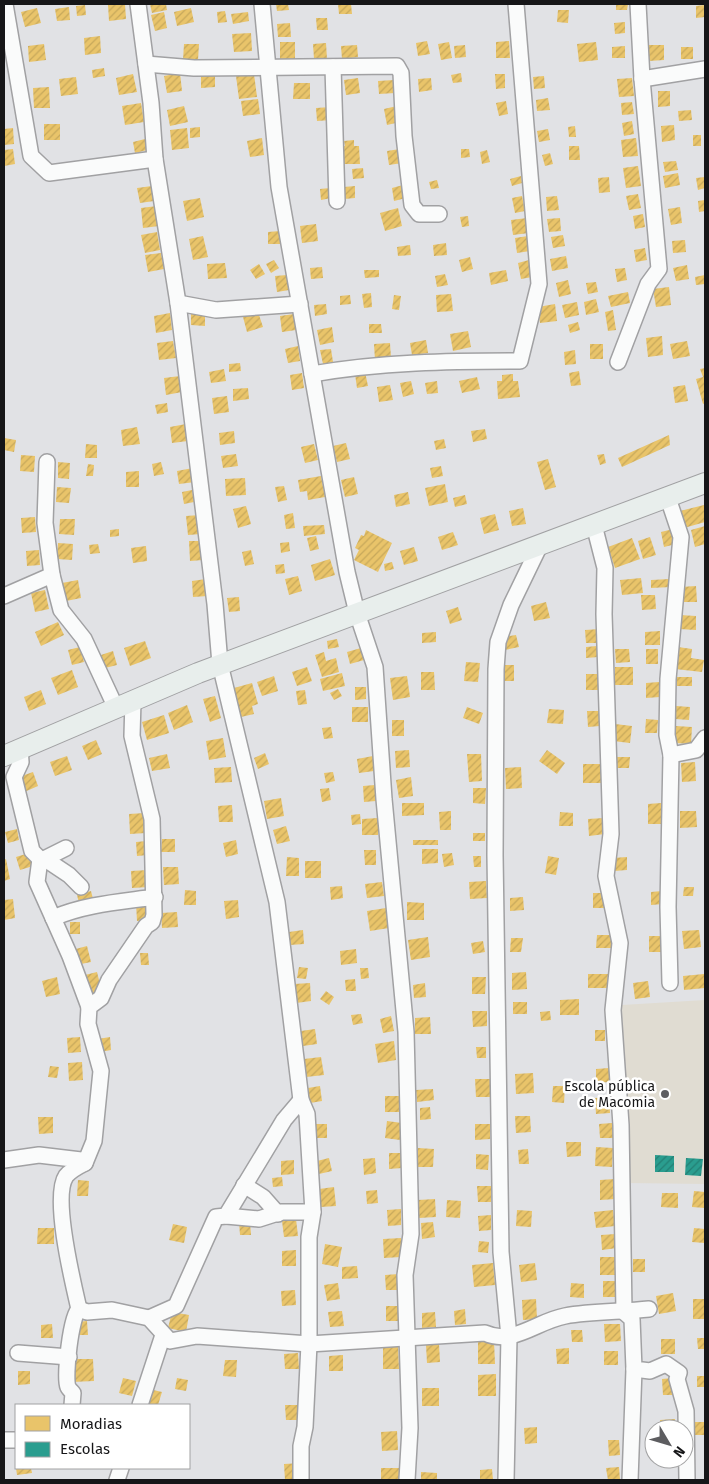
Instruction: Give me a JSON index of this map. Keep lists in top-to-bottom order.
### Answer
{
  "places": ["Escola pública de Macomia"],
  "legend": ["Moradias", "Escolas"],
  "north": "bottom right"
}
